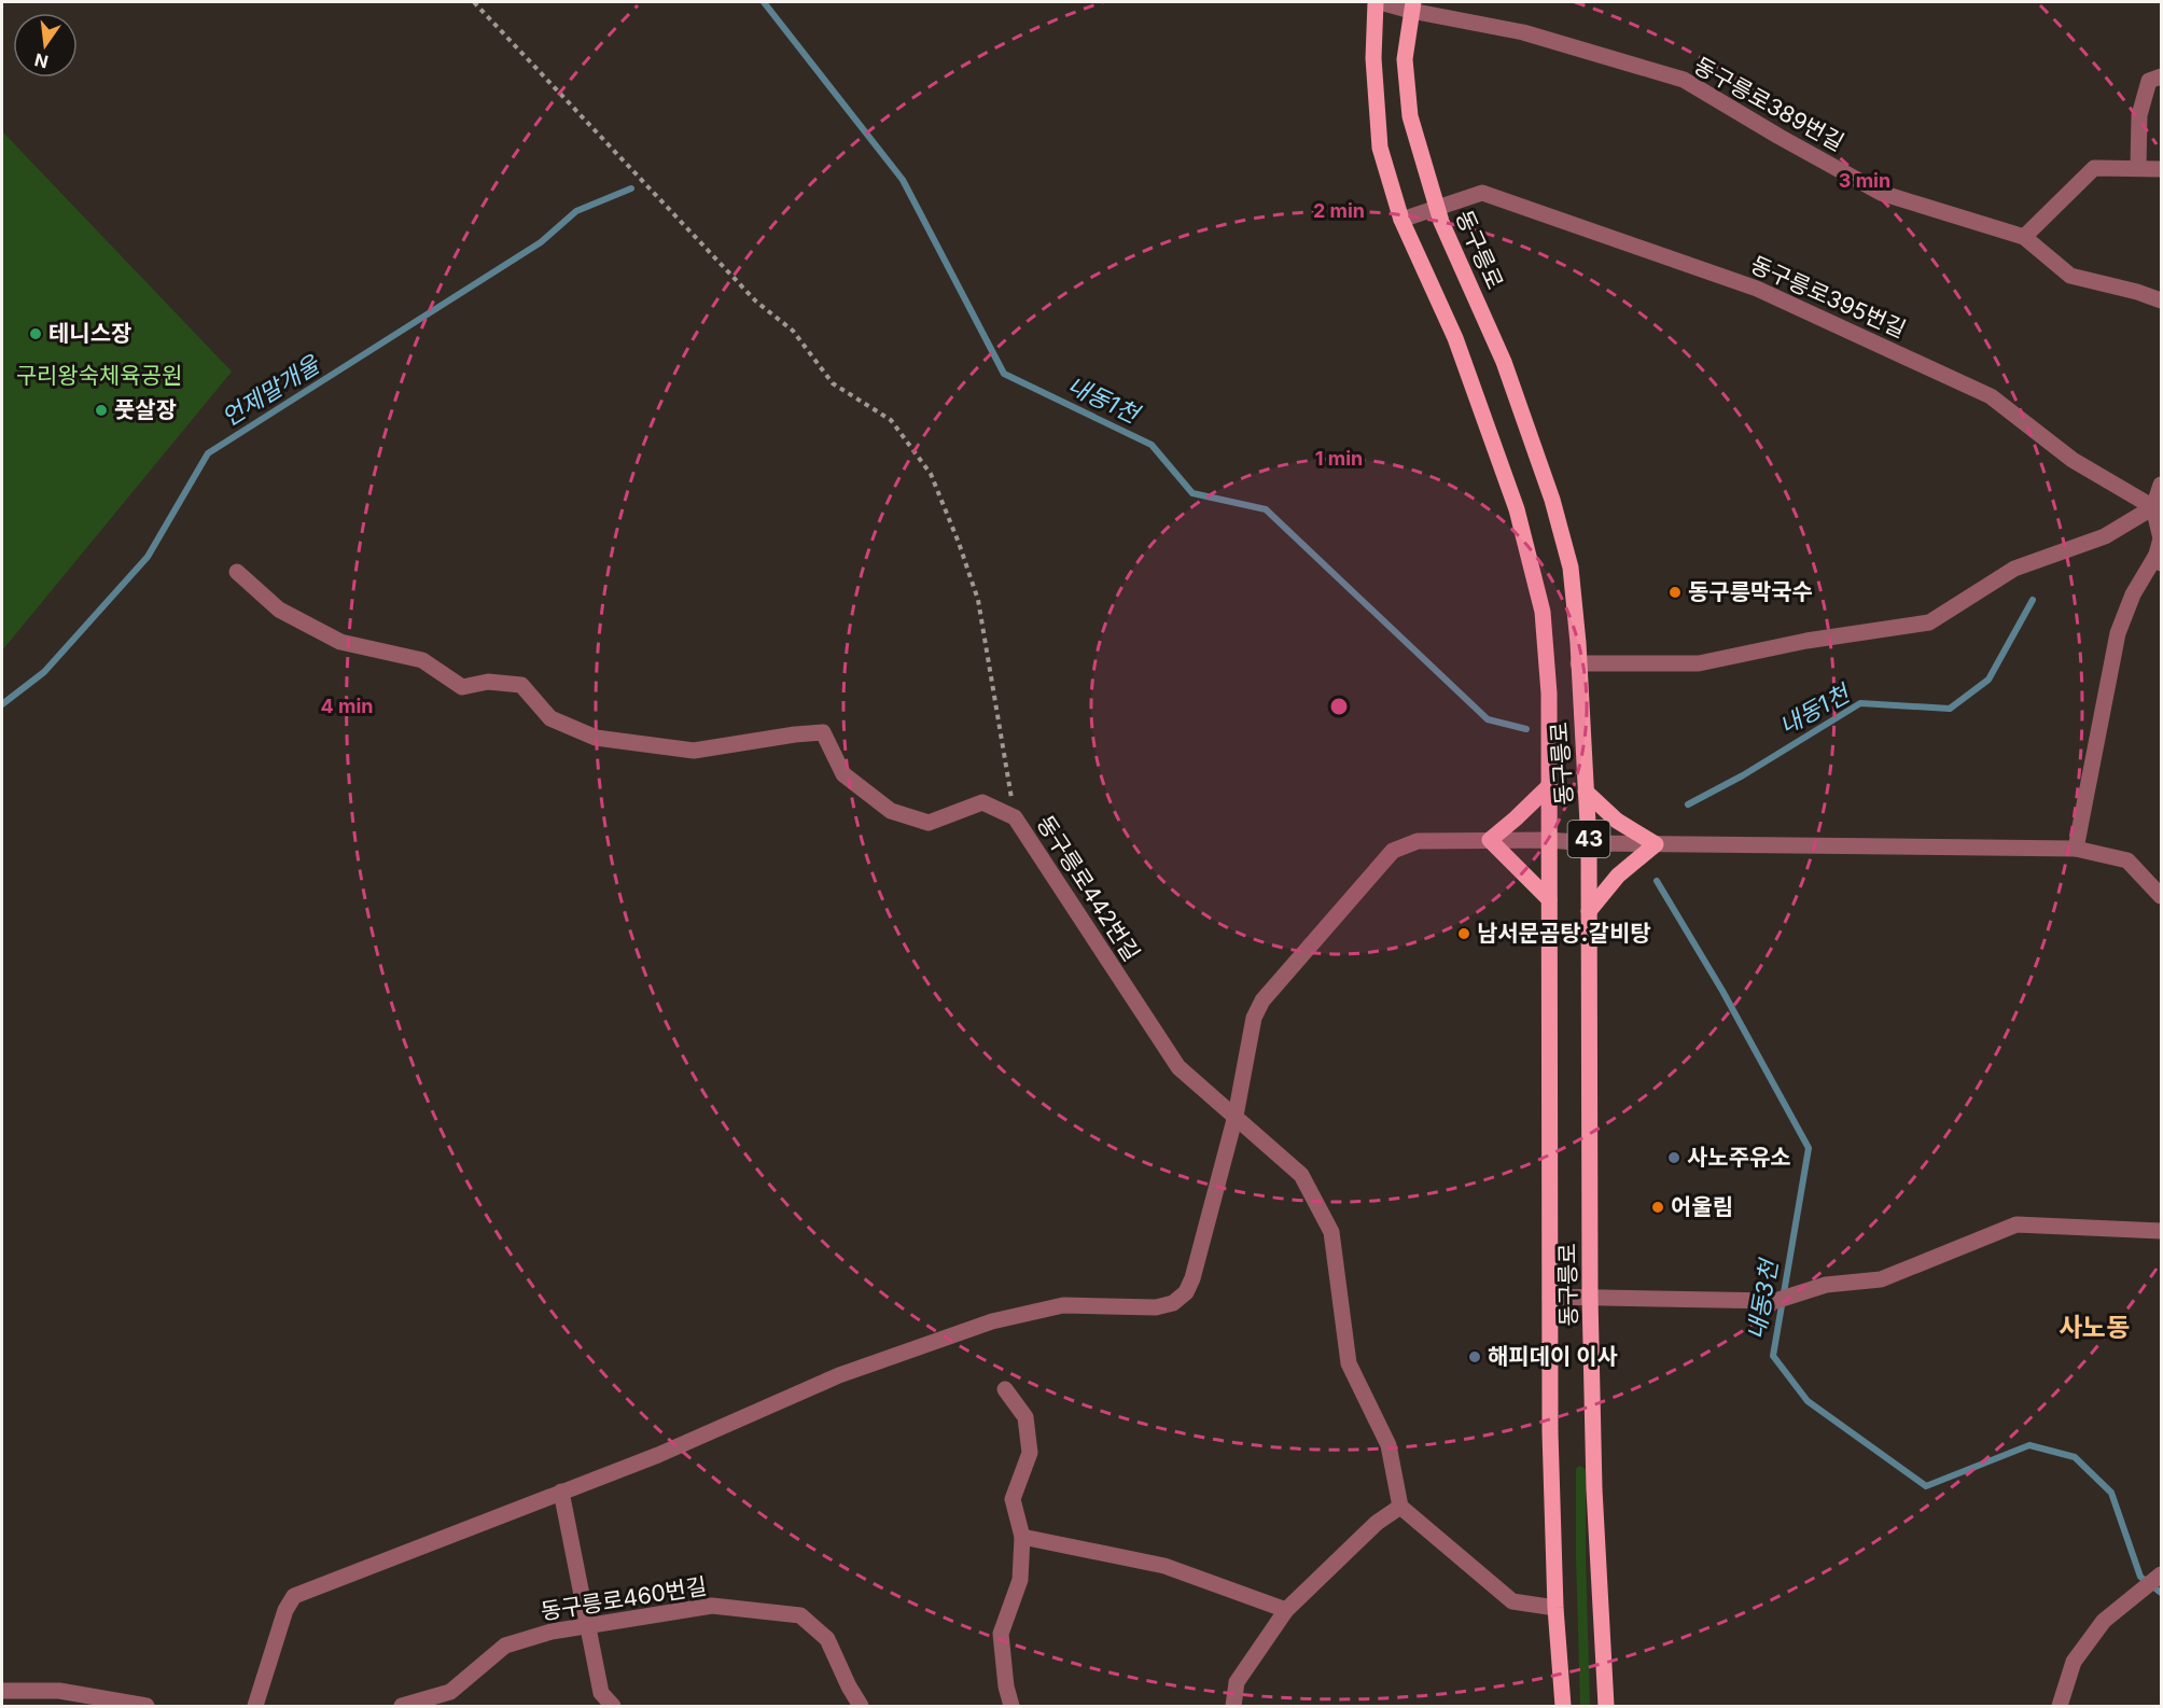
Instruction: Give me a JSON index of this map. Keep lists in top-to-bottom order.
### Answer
{
  "streets": {
    "main road": ["동구릉로", "43"],
    "street": [
      "동구릉로389번길",
      "동구릉로395번길",
      "동구릉로442번길",
      "동구릉로460번길"
    ]
  },
  "crossings": [
    ["동구릉로389번길", "동구릉로"],
    ["동구릉로", "동구릉로395번길"]
  ],
  "districts": ["사노동"],
  "water": ["언제말개울", "내동1천", "내동3천"],
  "parks": ["구리왕숙체육공원"],
  "places": [
    "테니스장",
    "풋살장",
    "동구릉막국수",
    "남서문곰탕.갈비탕",
    "사노주유소",
    "어울림",
    "해피데이 이사"
  ],
  "north": "bottom",
  "rings": [
    "3 min",
    "2 min",
    "1 min",
    "4 min"
  ]
}
